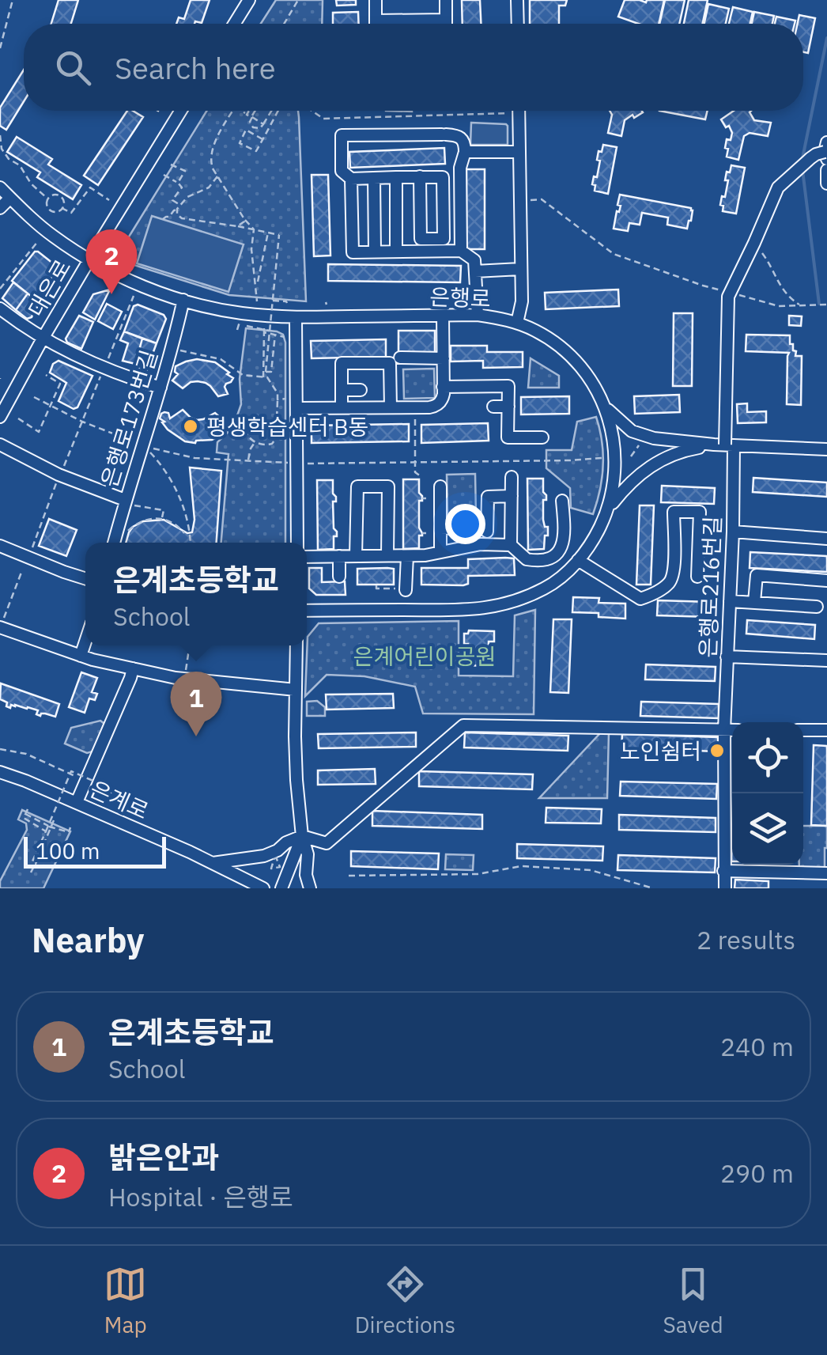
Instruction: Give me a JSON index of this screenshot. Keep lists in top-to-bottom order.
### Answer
{
  "streets": {
    "street": [
      "대은로",
      "은행로",
      "은행로173번길",
      "은행로216번길",
      "은계로"
    ]
  },
  "crossings": [
    ["대은로", "은행로"],
    ["은행로", "은행로173번길"]
  ],
  "parks": ["은계어린이공원"],
  "places": ["평생학습센터 B동", "노인쉼터"],
  "scale_bar": "100 m",
  "page": {
    "search": "Search here",
    "pins": ["2", "1"],
    "popup": ["은계초등학교", "School"],
    "scale": "100 m",
    "heading": ["Nearby", "2 results"],
    "list": [
      {
        "mark": "1",
        "name": "은계초등학교",
        "note": "School",
        "value": "240 m"
      },
      {
        "mark": "2",
        "name": "밝은안과",
        "note": "Hospital · 은행로",
        "value": "290 m"
      }
    ],
    "nav": ["Map", "Directions", "Saved"]
  }
}
